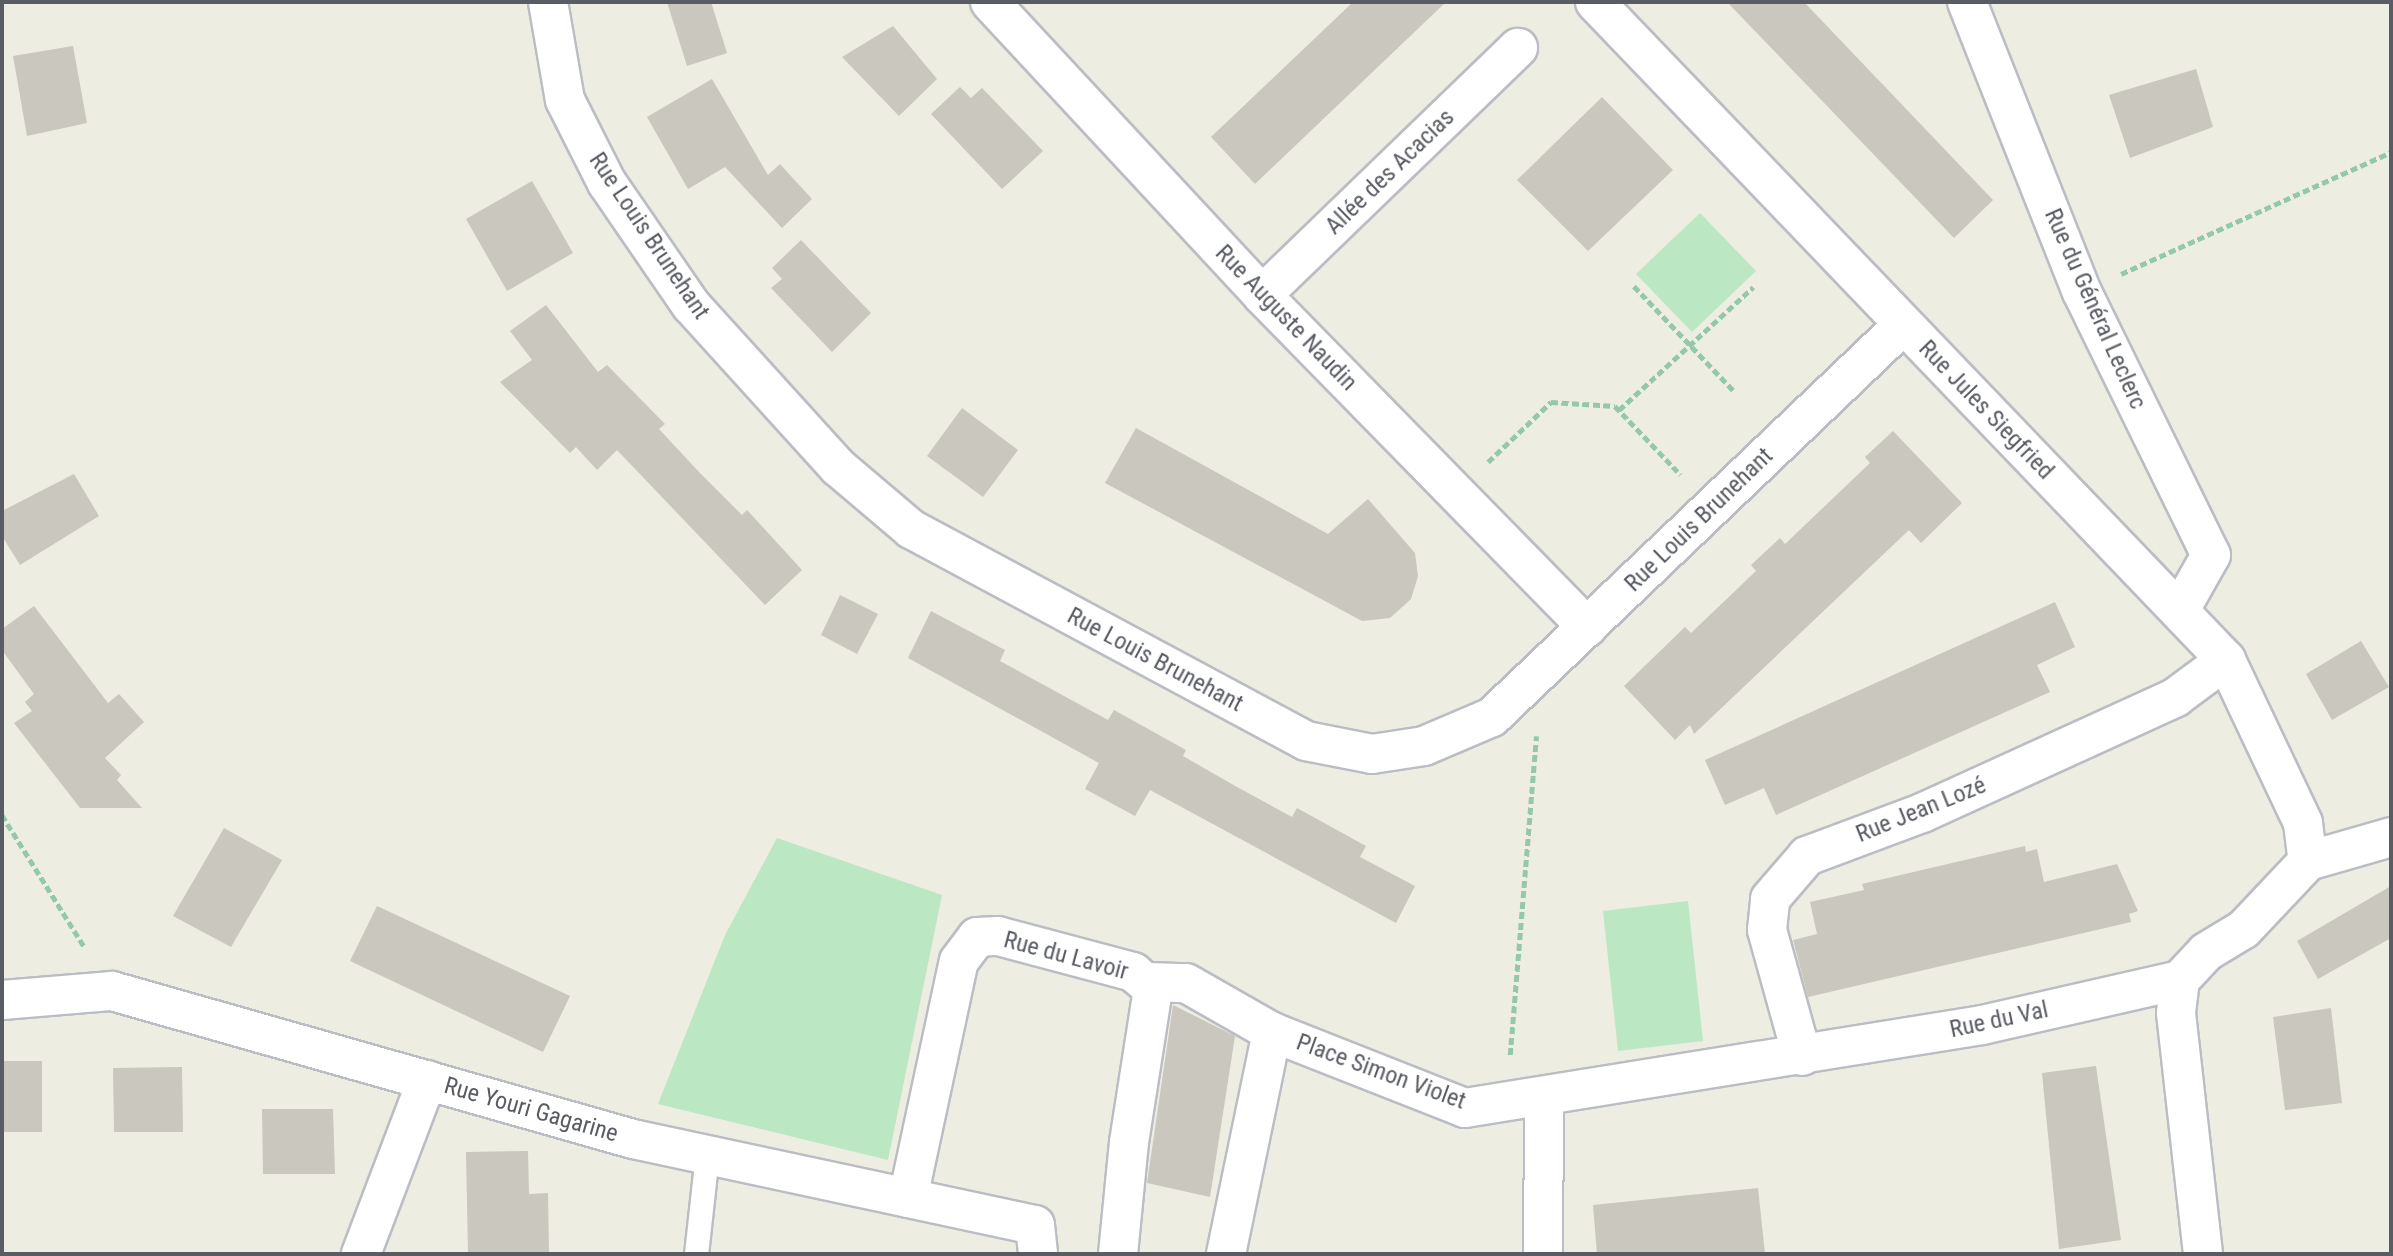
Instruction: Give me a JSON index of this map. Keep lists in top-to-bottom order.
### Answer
{
  "streets": {
    "street": [
      "Allée des Acacias",
      "Rue Louis Brunehant",
      "Rue du Général Leclerc",
      "Rue Auguste Naudin",
      "Rue Jules Siegfried",
      "Rue Jean Lozé",
      "Rue du Lavoir",
      "Rue du Val",
      "Place Simon Violet",
      "Rue Youri Gagarine"
    ]
  },
  "crossings": [
    ["Allée des Acacias", "Rue Auguste Naudin"],
    ["Rue Louis Brunehant", "Rue Auguste Naudin"],
    ["Rue Louis Brunehant", "Rue Jules Siegfried"],
    ["Rue du Général Leclerc", "Rue Jules Siegfried"],
    ["Rue Jules Siegfried", "Rue Jean Lozé"],
    ["Rue Jean Lozé", "Rue du Val"],
    ["Rue du Lavoir", "Place Simon Violet"],
    ["Rue du Lavoir", "Rue Youri Gagarine"],
    ["Rue du Val", "Place Simon Violet"]
  ]
}
